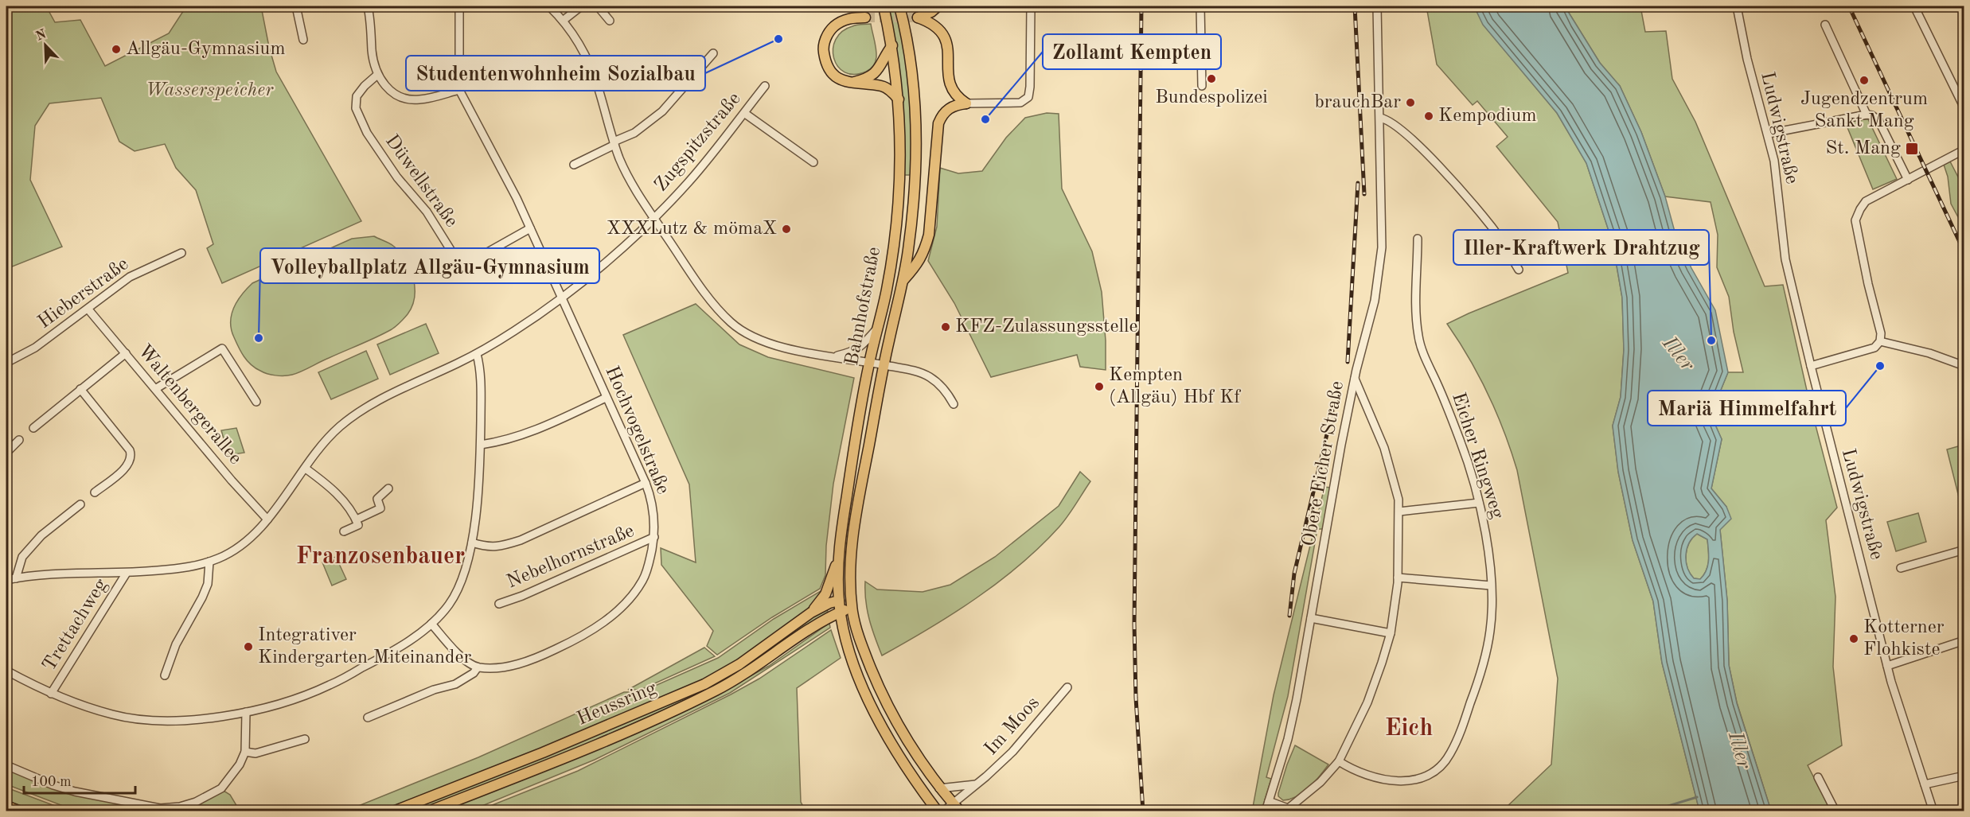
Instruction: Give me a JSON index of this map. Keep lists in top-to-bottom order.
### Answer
{
  "streets": {
    "main road": ["Bahnhofstraße", "Heussring"],
    "street": [
      "Ludwigstraße",
      "Zugspitzstraße",
      "Düwellstraße",
      "Hieberstraße",
      "Waltenbergerallee",
      "Hochvogelstraße",
      "Eicher Ringweg",
      "Obere Eicher Straße",
      "Nebelhornstraße",
      "Trettachweg",
      "Im Moos"
    ]
  },
  "crossings": [
    ["Zugspitzstraße", "Waltenbergerallee"],
    ["Zugspitzstraße", "Hochvogelstraße"],
    ["Zugspitzstraße", "Trettachweg"],
    ["Düwellstraße", "Hochvogelstraße"],
    ["Hieberstraße", "Waltenbergerallee"],
    ["Bahnhofstraße", "Heussring"],
    ["Bahnhofstraße", "Im Moos"],
    ["Hochvogelstraße", "Nebelhornstraße"]
  ],
  "districts": ["Franzosenbauer", "Eich"],
  "water": ["Iller"],
  "parks": ["Wasserspeicher"],
  "places": {
    "other": [
      "Studentenwohnheim Sozialbau",
      "Allgäu-Gymnasium",
      "Bundespolizei",
      "Jugendzentrum Sankt Mang",
      "brauchBar",
      "Kempodium",
      "Zollamt Kempten",
      "XXXLutz & mömaX",
      "KFZ-Zulassungsstelle",
      "Volleyballplatz Allgäu-Gymnasium",
      "Iller-Kraftwerk Drahtzug",
      "Mariä Himmelfahrt",
      "Kempten (Allgäu) Hbf Kf",
      "Kotterner Flohkiste",
      "Integrativer Kindergarten Miteinander"
    ],
    "transit": ["St. Mang"]
  },
  "scale_bar": "100 m",
  "north": "top left"
}
